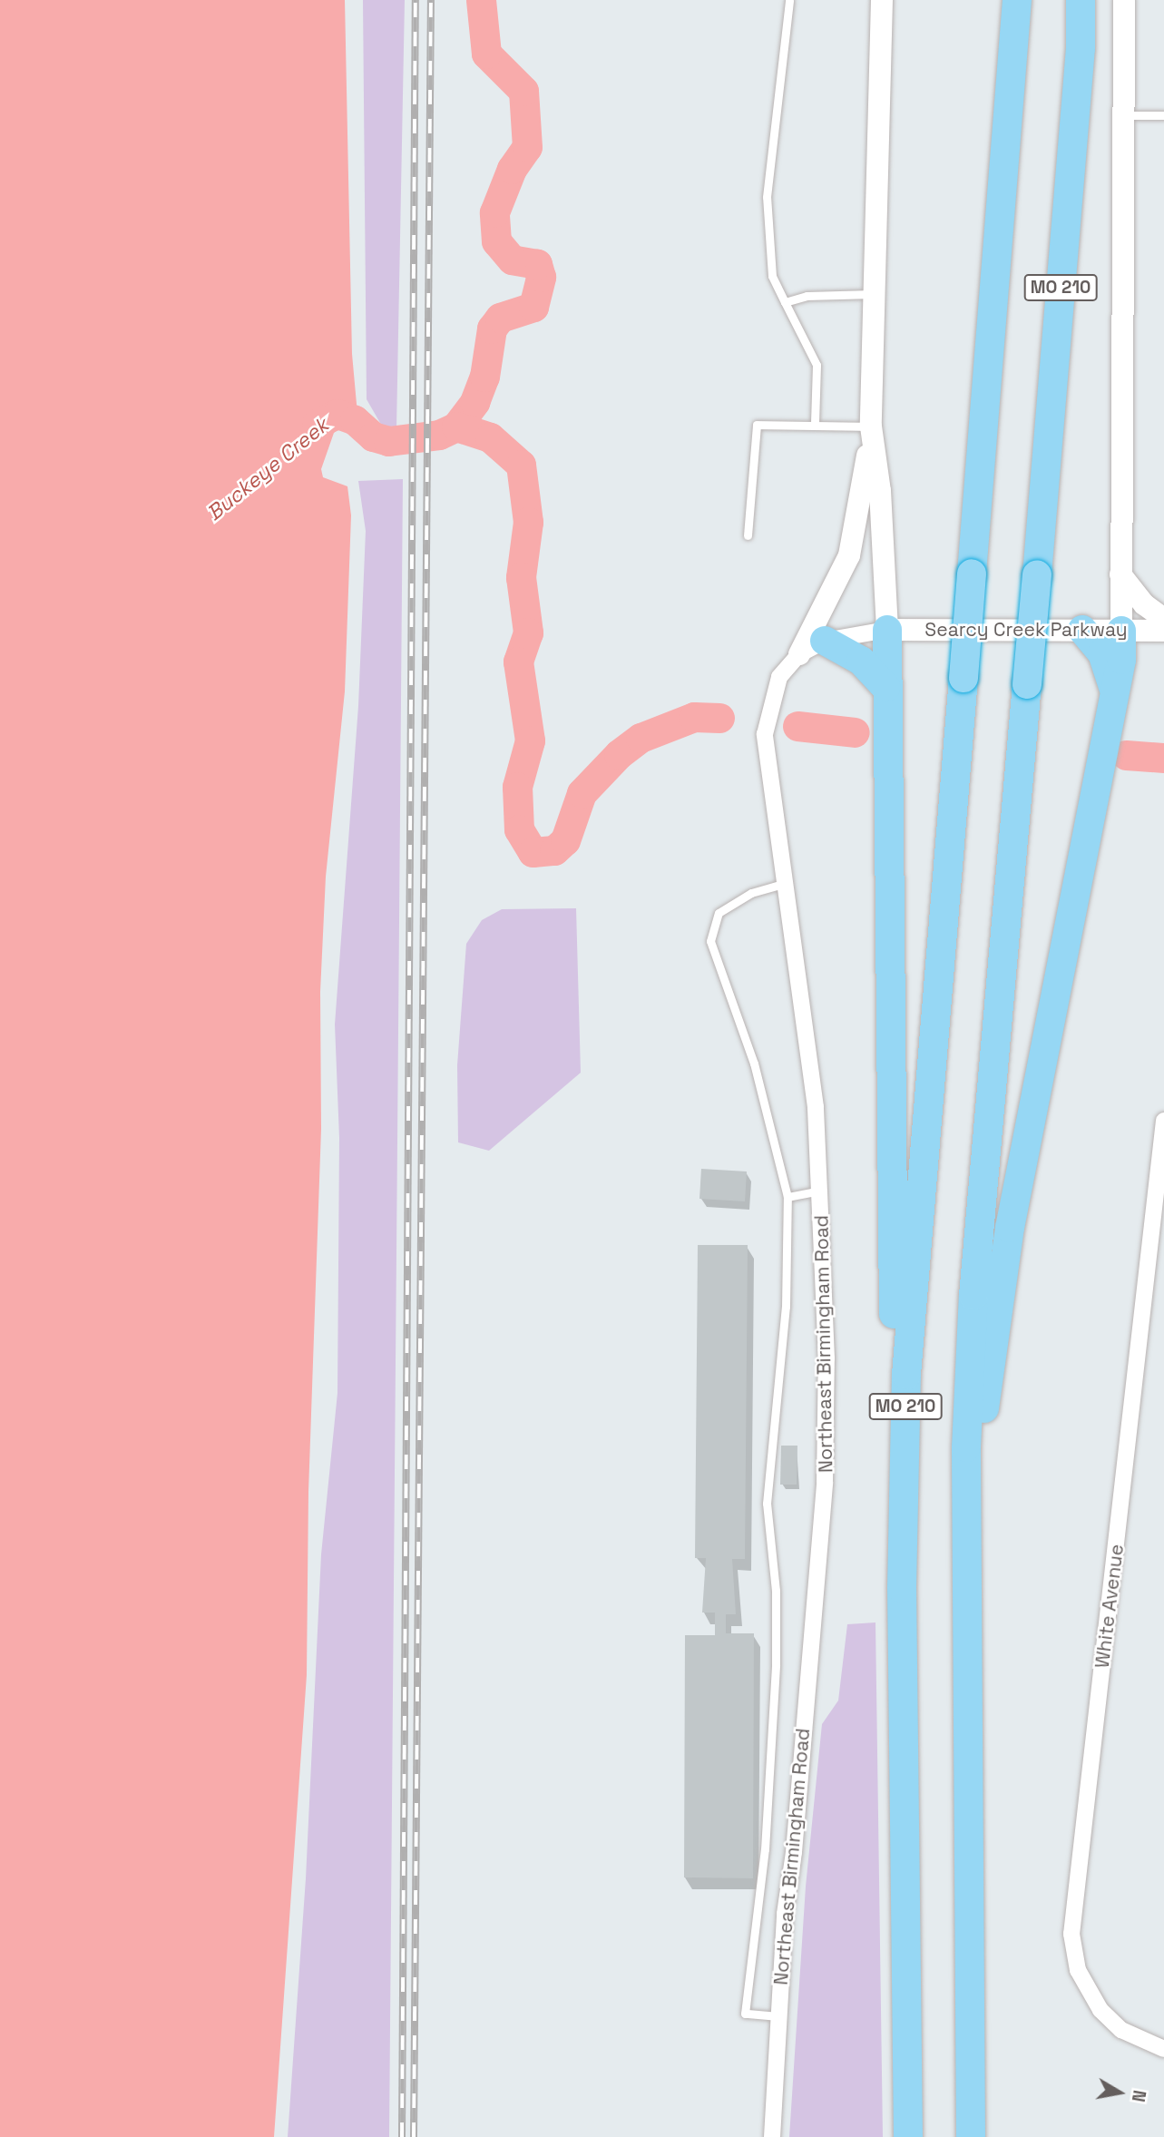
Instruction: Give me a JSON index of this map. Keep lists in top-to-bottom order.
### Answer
{
  "streets": {
    "highway": ["MO 210"],
    "main road": ["Searcy Creek Parkway"],
    "street": ["Northeast Birmingham Road", "White Avenue"]
  },
  "crossings": [
    ["Searcy Creek Parkway", "Northeast Birmingham Road"]
  ],
  "water": ["Buckeye Creek"],
  "north": "right"
}
